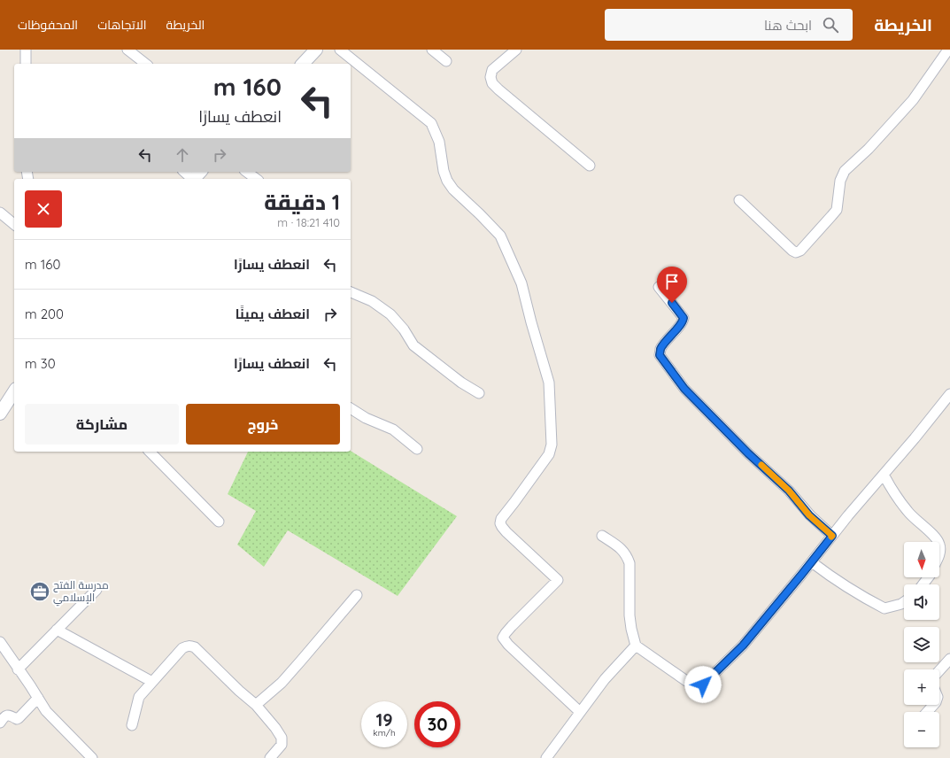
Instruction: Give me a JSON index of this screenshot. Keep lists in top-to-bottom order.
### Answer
{
  "places": {
    "office": ["مدرسة الفتح الإسلامي"]
  },
  "north": "bottom",
  "page": {
    "header": "الخريطة",
    "search": "ابحث هنا",
    "nav": ["الخريطة", "الاتجاهات", "المحفوظات"],
    "turn": ["160 m", "انعطف يسارًا"],
    "heading": ["1 دقيقة", "410 m · 18:21"],
    "list": [
      {
        "name": "انعطف يسارًا",
        "value": "160 m"
      },
      {
        "name": "انعطف يمينًا",
        "value": "200 m"
      },
      {
        "name": "انعطف يسارًا",
        "value": "30 m"
      }
    ],
    "buttons": ["خروج", "مشاركة"],
    "map_buttons": ["+", "−"],
    "speed": "19 km/h",
    "limit": "30"
  }
}
